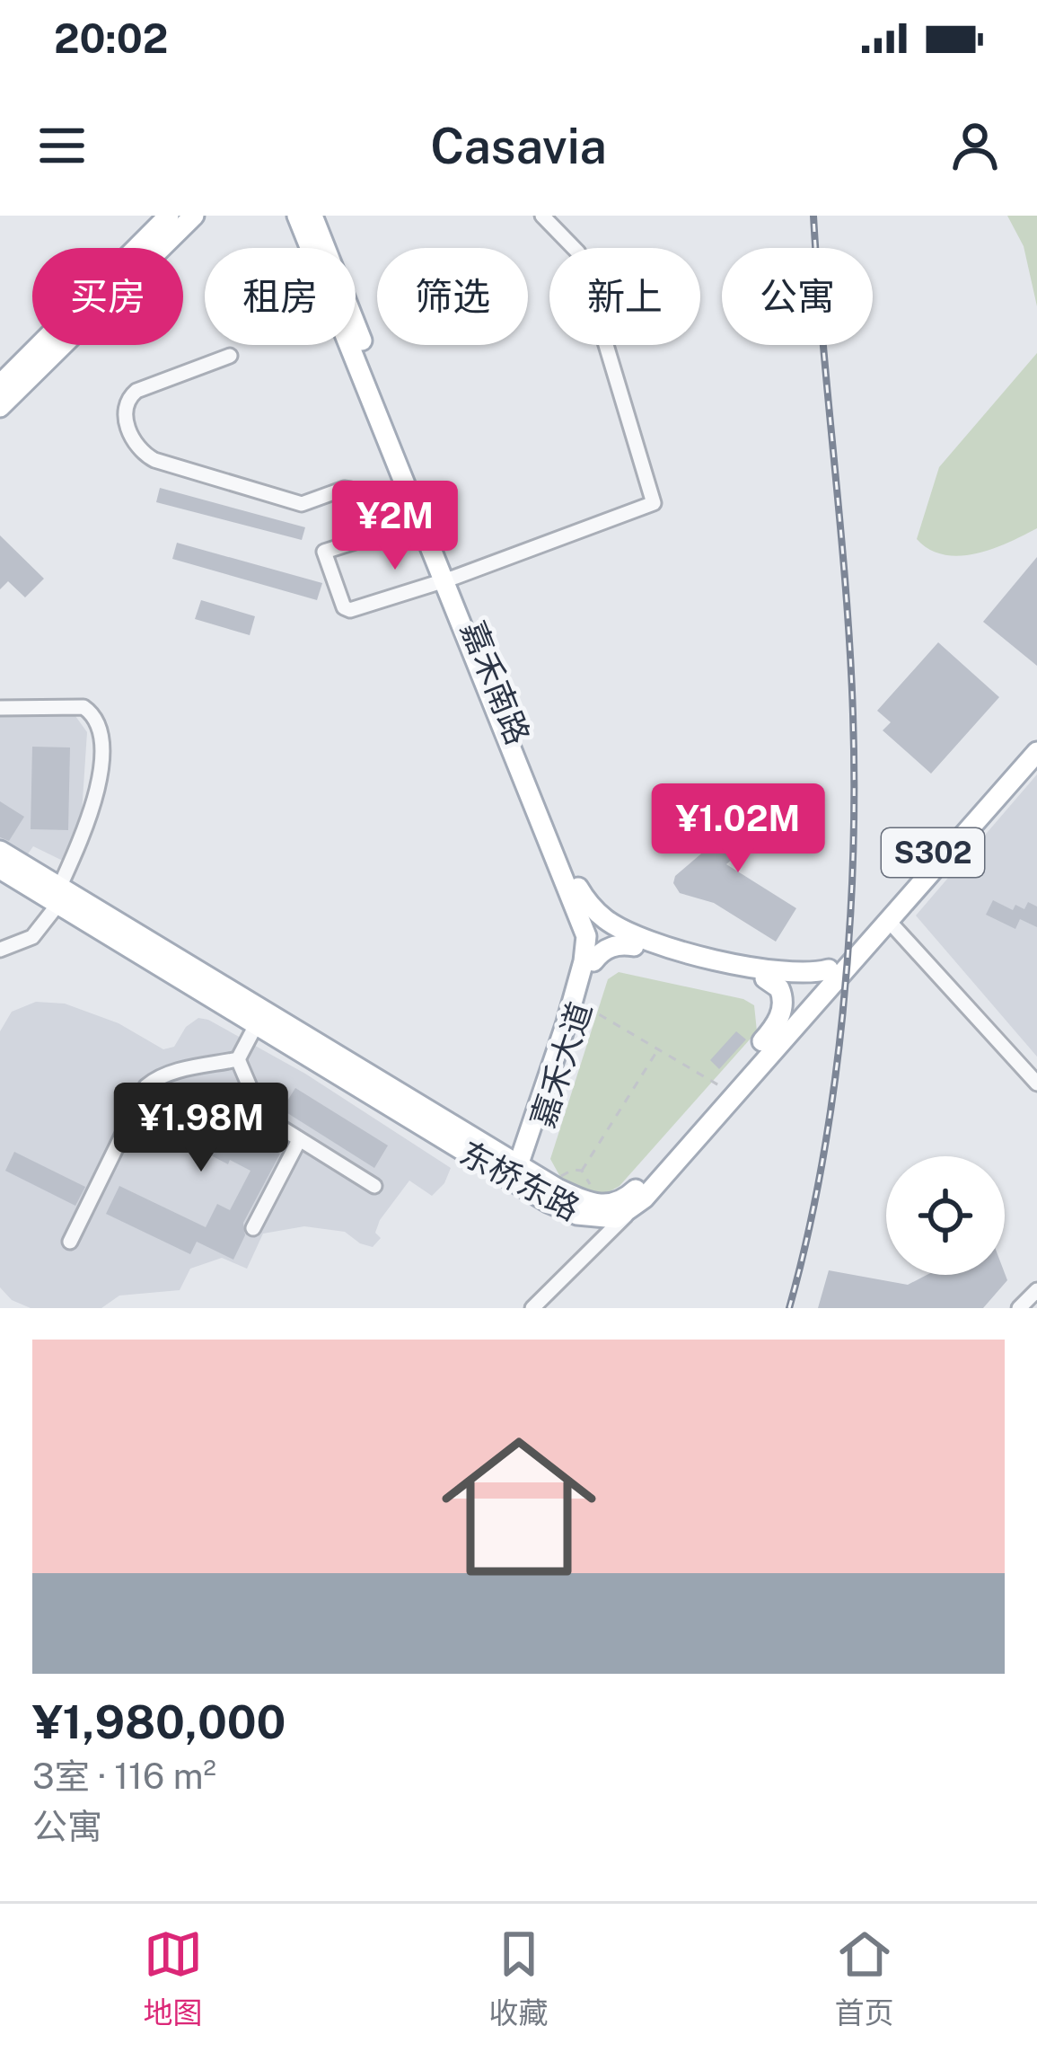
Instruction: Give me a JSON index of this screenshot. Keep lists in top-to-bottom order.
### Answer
{
  "streets": {
    "main road": [
      "嘉禾南路",
      "S302",
      "嘉禾大道",
      "东桥东路"
    ]
  },
  "crossings": [
    ["嘉禾南路", "嘉禾大道"],
    ["嘉禾大道", "东桥东路"]
  ],
  "page": {
    "status": "20:02",
    "header": "Casavia",
    "chip": [
      "买房",
      "租房",
      "筛选",
      "新上",
      "公寓"
    ],
    "price": ["¥2M", "¥1.02M", "¥1.98M"],
    "list": [
      {
        "name": "¥1,980,000",
        "note": "3室 · 116 m² · 公寓"
      }
    ],
    "tabs": ["地图", "收藏", "首页"]
  }
}
